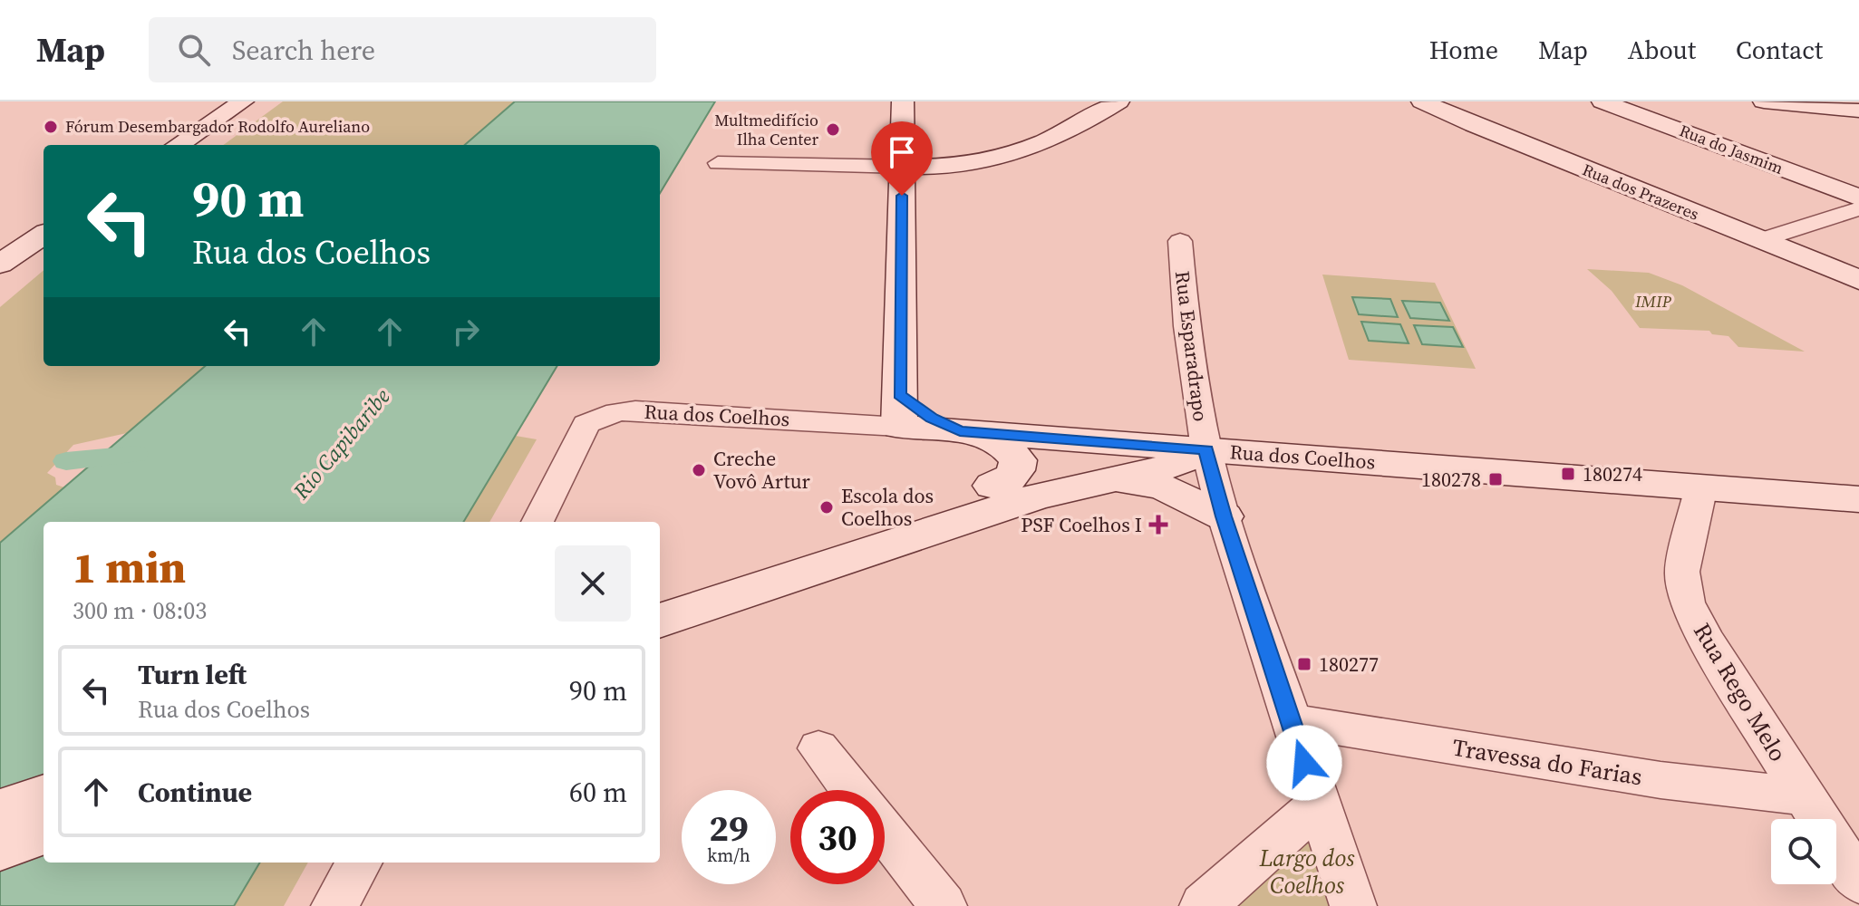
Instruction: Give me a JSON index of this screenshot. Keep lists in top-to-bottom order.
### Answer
{
  "streets": {
    "street": [
      "Rua do Jasmim",
      "Rua dos Prazeres",
      "Rua Esparadrapo",
      "Rua dos Coelhos",
      "Rua Rego Melo",
      "Travessa do Farias"
    ]
  },
  "crossings": [
    ["Rua Esparadrapo", "Rua dos Coelhos"],
    ["Rua Esparadrapo", "Travessa do Farias"],
    ["Rua dos Coelhos", "Rua Rego Melo"],
    ["Rua Rego Melo", "Travessa do Farias"]
  ],
  "water": ["Rio Capibaribe"],
  "parks": ["IMIP", "Largo dos Coelhos"],
  "places": {
    "other": [
      "Fórum Desembargador Rodolfo Aureliano",
      "Multmedifício Ilha Center",
      "Creche Vovô Artur",
      "Escola dos Coelhos"
    ],
    "transit": ["180274", "180278", "180277"],
    "health": ["PSF Coelhos I"]
  },
  "page": {
    "header": "Map",
    "search": "Search here",
    "nav": [
      "Home",
      "Map",
      "About",
      "Contact"
    ],
    "turn": ["90 m", "Rua dos Coelhos"],
    "heading": ["1 min", "300 m · 08:03"],
    "list": [
      {
        "name": "Turn left",
        "note": "Rua dos Coelhos",
        "value": "90 m"
      },
      {
        "name": "Continue",
        "value": "60 m"
      }
    ],
    "speed": "29 km/h",
    "limit": "30"
  }
}
